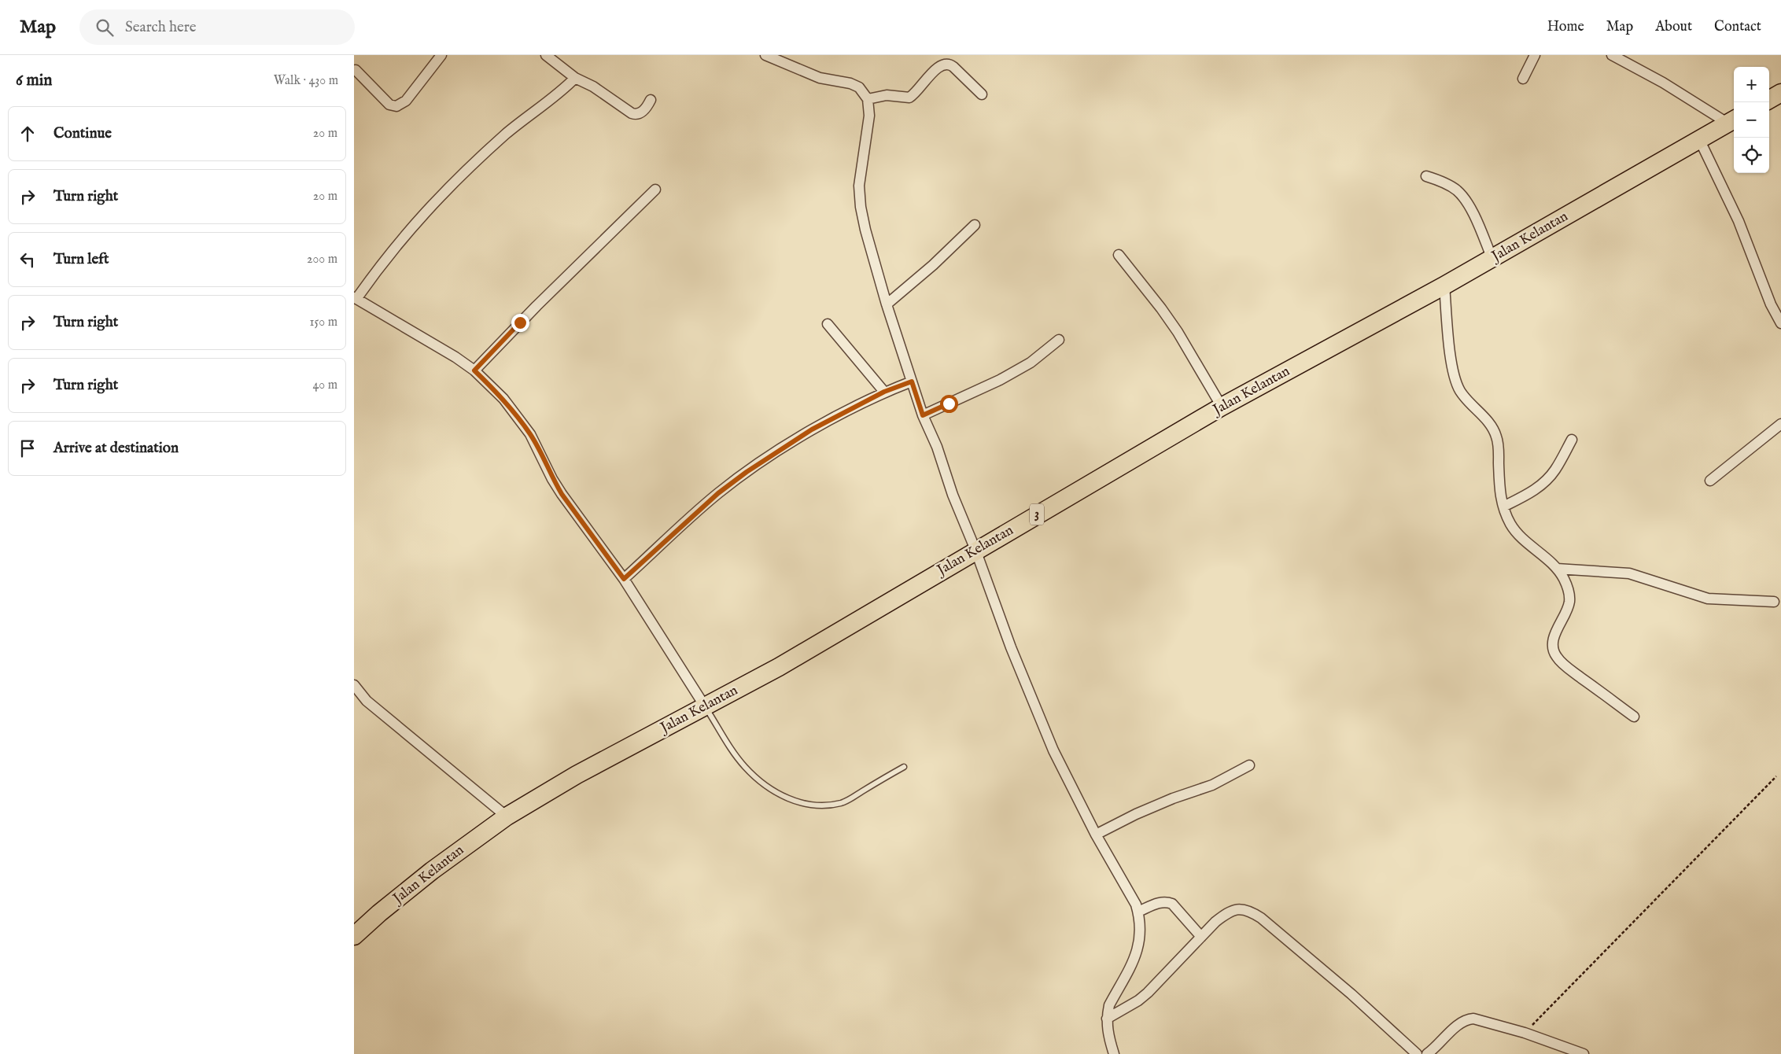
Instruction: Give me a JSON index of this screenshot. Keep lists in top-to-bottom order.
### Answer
{
  "streets": {
    "highway": ["Jalan Kelantan", "3"]
  },
  "page": {
    "header": "Map",
    "search": "Search here",
    "nav": [
      "Home",
      "Map",
      "About",
      "Contact"
    ],
    "heading": ["6 min", "Walk · 430 m"],
    "map_buttons": ["+", "−"],
    "list": [
      ["Continue", "20 m"],
      ["Turn right", "20 m"],
      ["Turn left", "200 m"],
      ["Turn right", "150 m"],
      ["Turn right", "40 m"],
      "Arrive at destination"
    ]
  }
}
